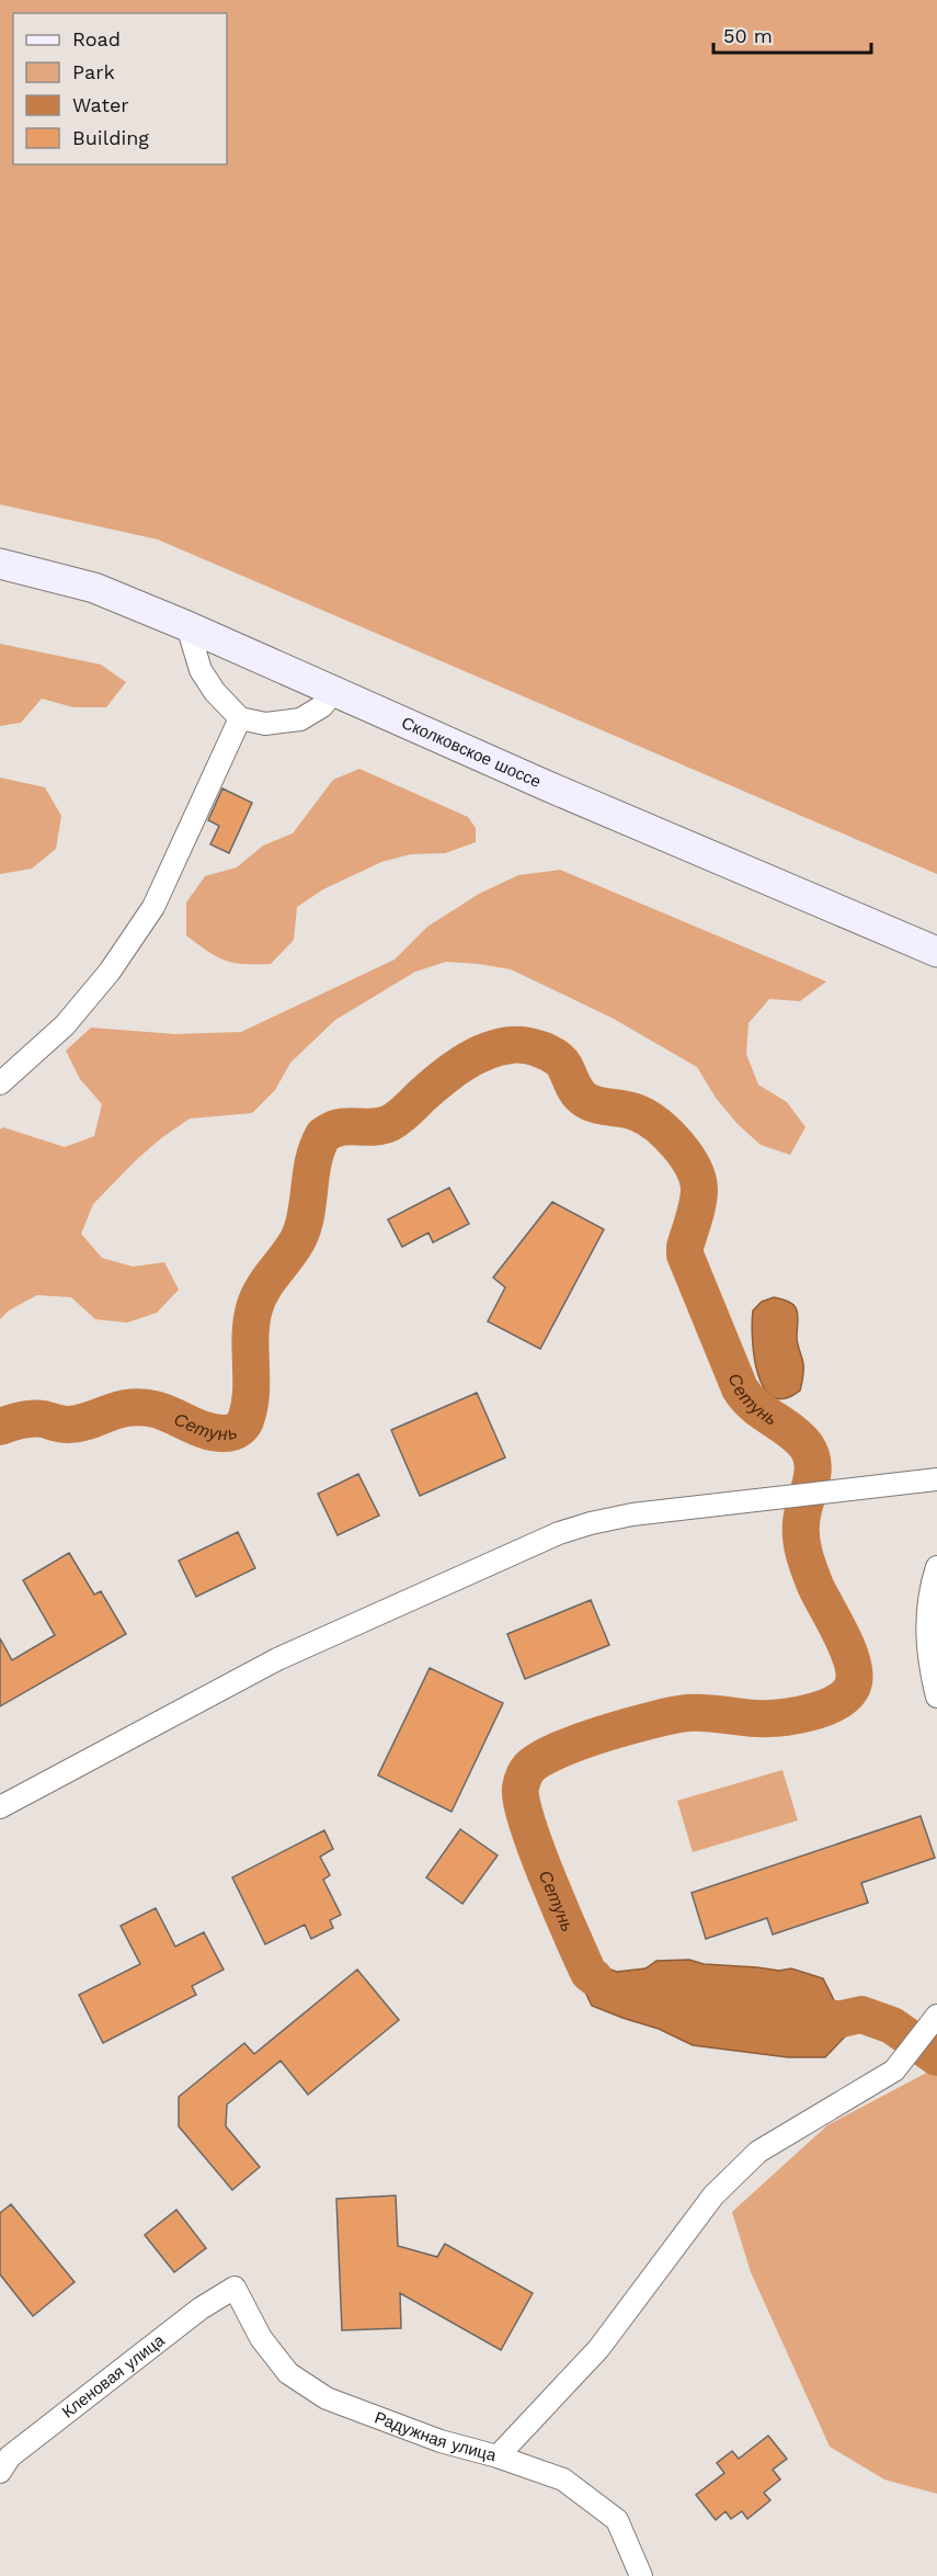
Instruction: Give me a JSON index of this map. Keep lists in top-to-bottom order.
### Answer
{
  "streets": {
    "street": ["Сколковское шоссе", "Кленовая улица", "Радужная улица"]
  },
  "crossings": [
    ["Кленовая улица", "Радужная улица"]
  ],
  "water": ["Сетунь"],
  "legend": [
    "Road",
    "Park",
    "Water",
    "Building"
  ],
  "scale_bar": "50 m"
}
